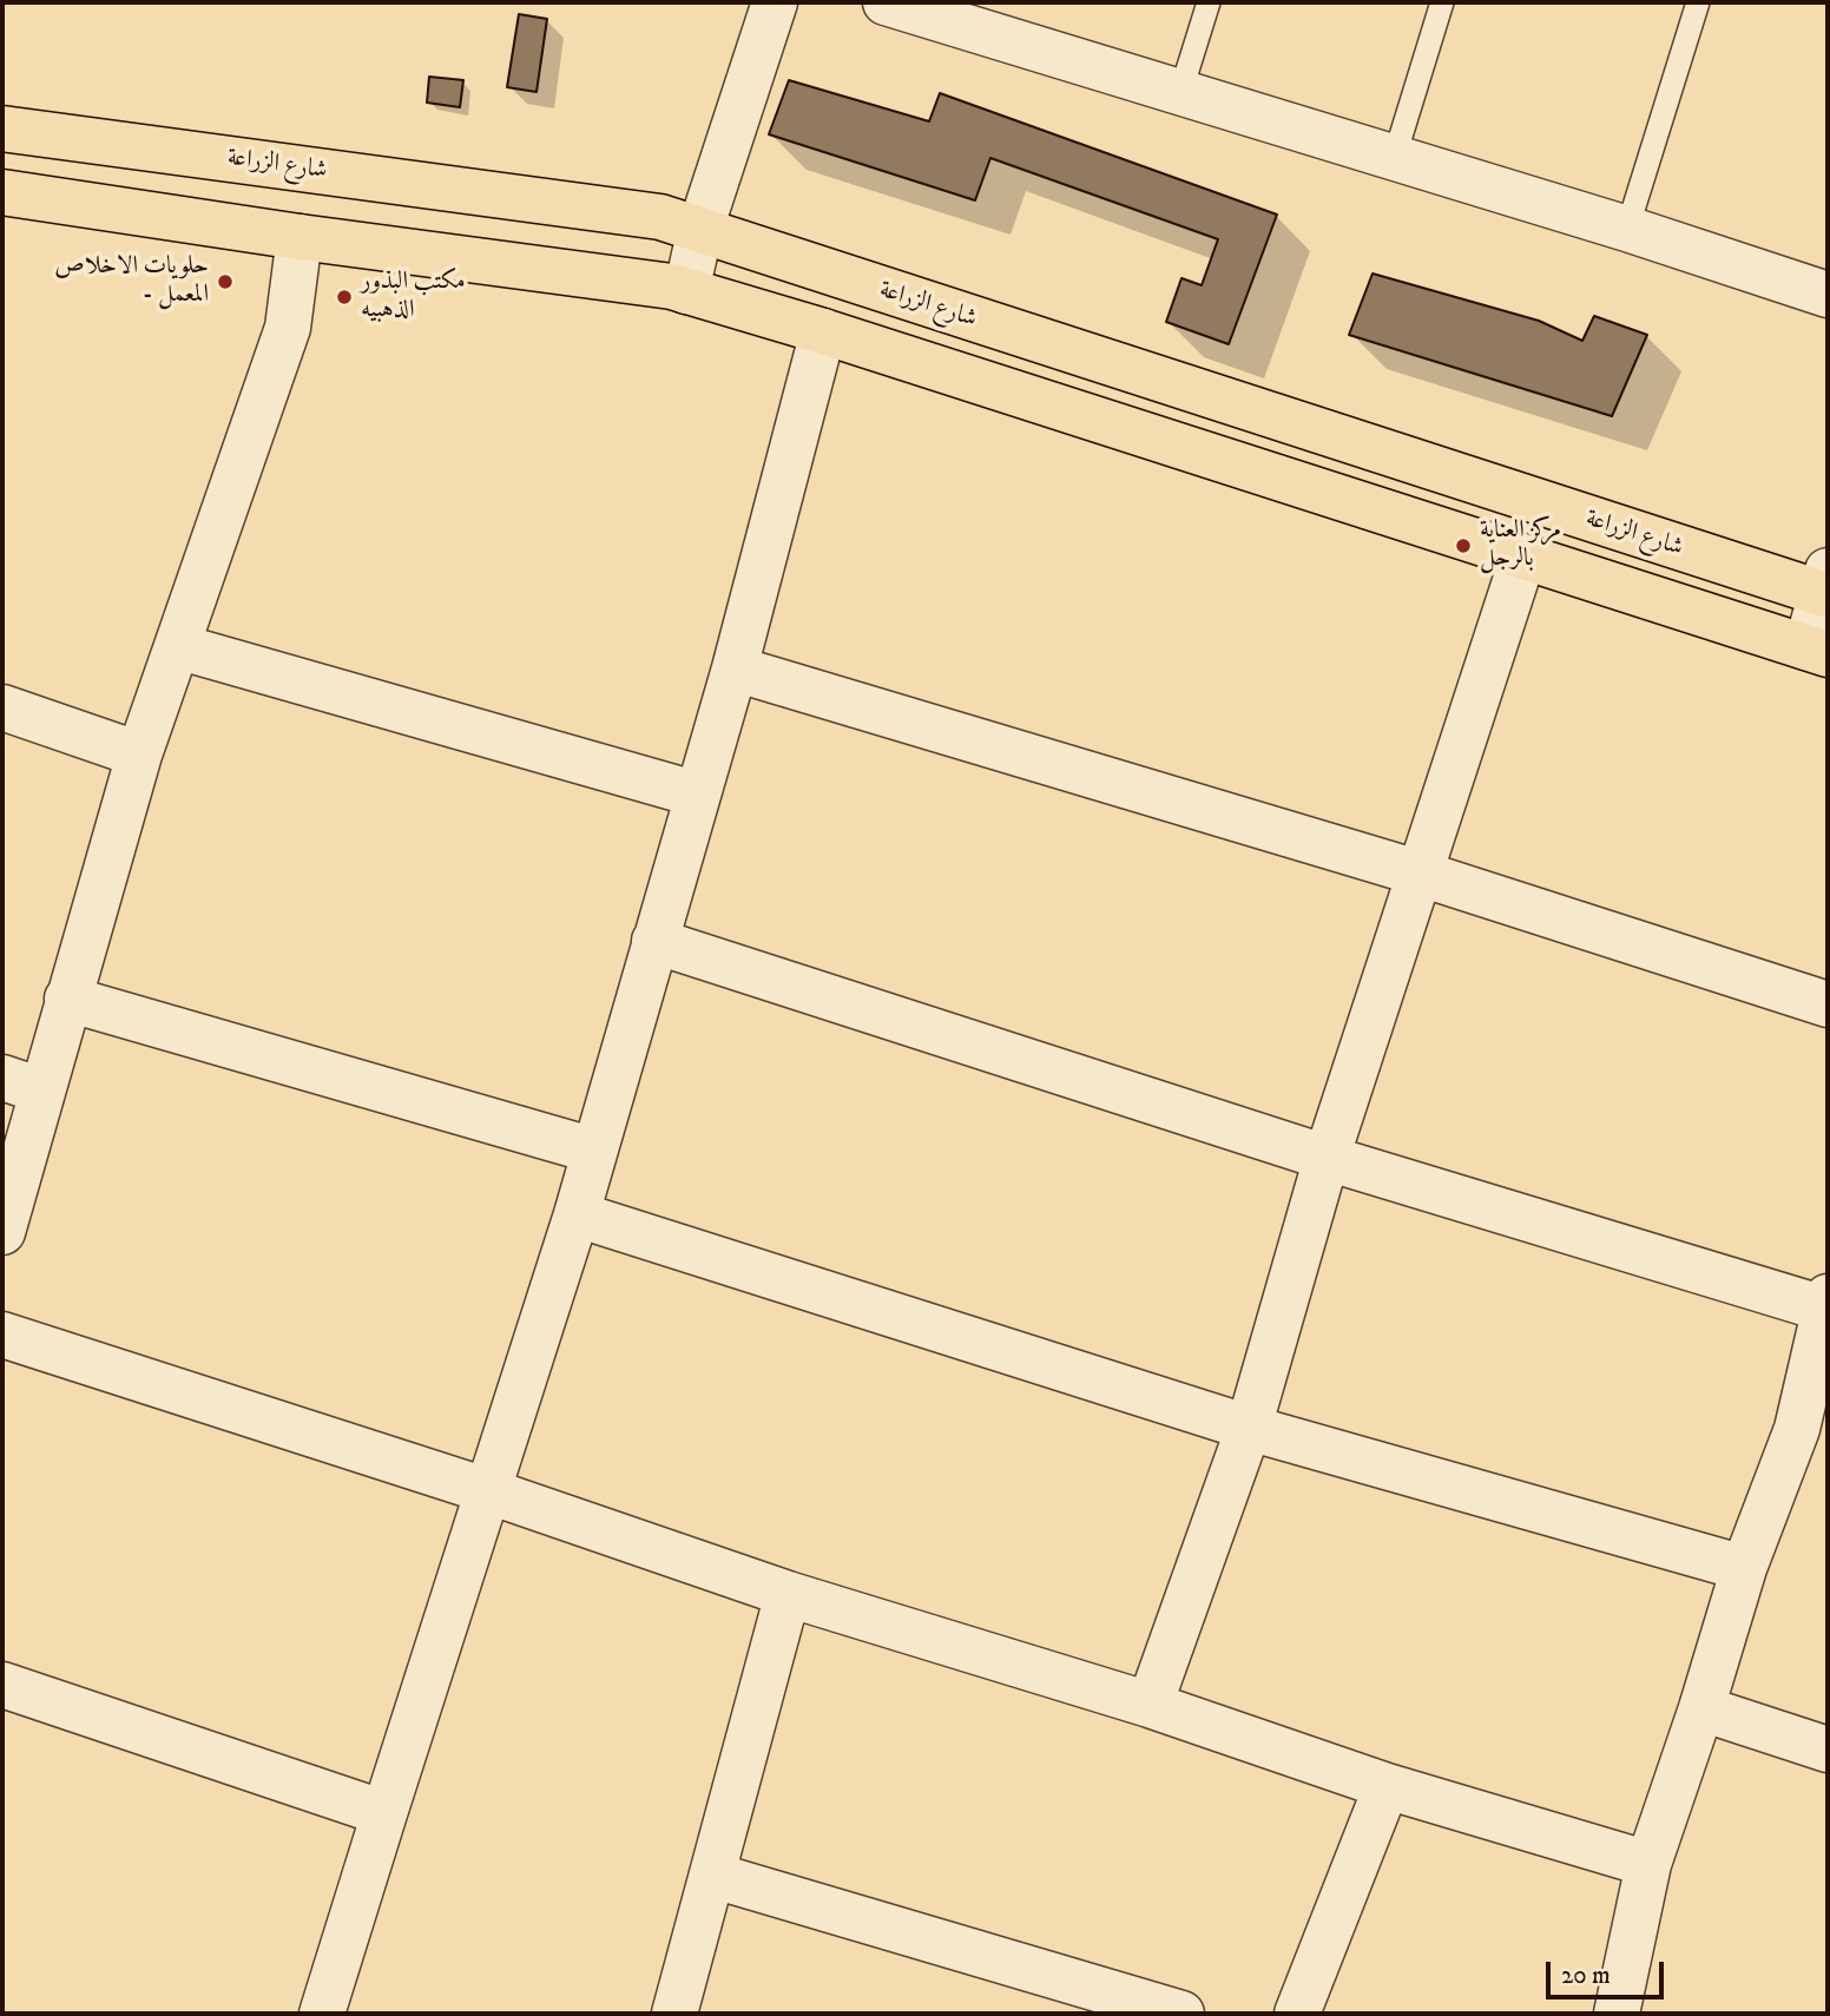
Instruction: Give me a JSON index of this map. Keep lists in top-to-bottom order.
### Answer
{
  "streets": {
    "main road": ["شارع الزراعة"]
  },
  "places": ["حلويات الاخلاص - المعمل", "مكتب البذور الذهبيه", "مركز العناية بالرجل"],
  "scale_bar": "20 m"
}
